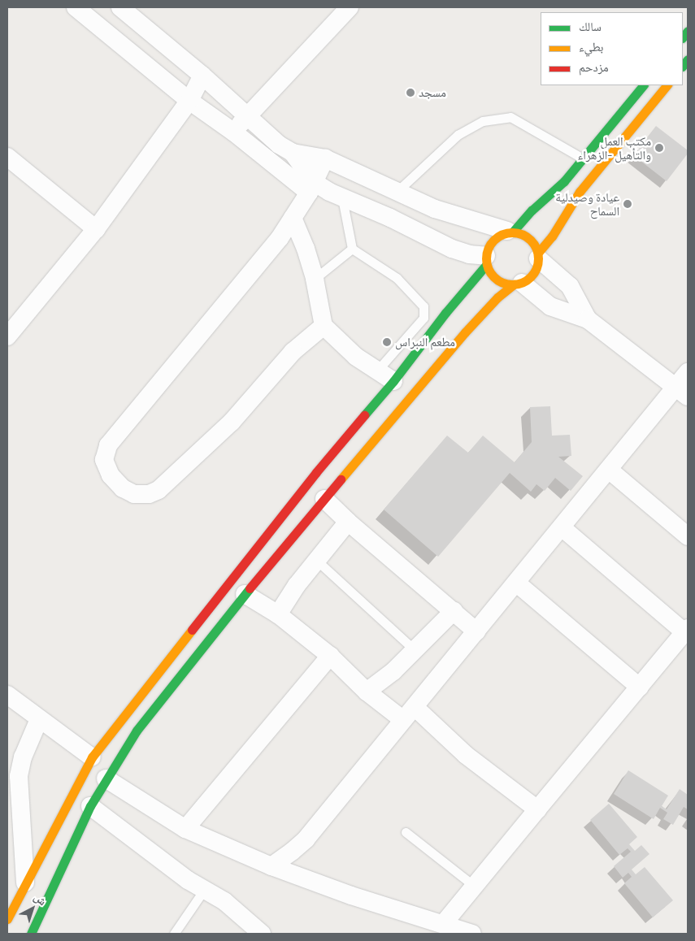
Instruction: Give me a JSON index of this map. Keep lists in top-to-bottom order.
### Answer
{
  "places": [
    "مسجد",
    "مكتب العمل والتأهيل -الزهراء",
    "عيادة وصيدلية السماح",
    "مطعم النبراس"
  ],
  "legend": ["سالك", "بطيء", "مزدحم"],
  "north": "top right"
}
